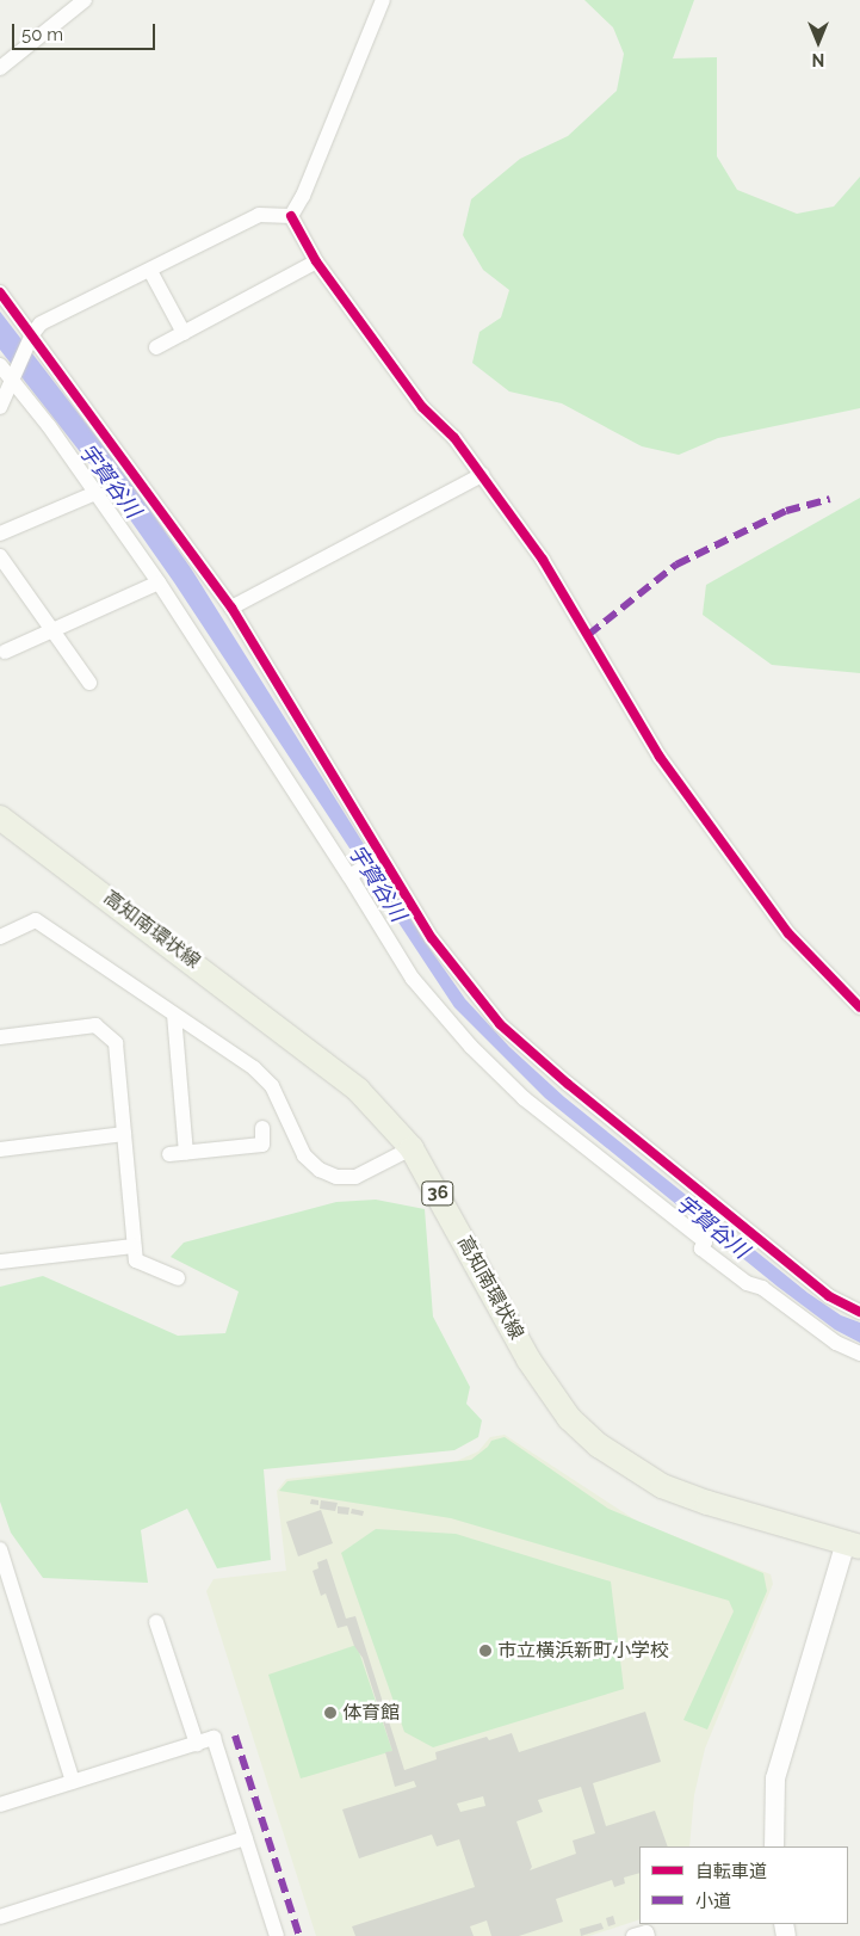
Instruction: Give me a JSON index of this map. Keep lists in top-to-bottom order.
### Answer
{
  "streets": {
    "main road": ["高知南環状線", "36"]
  },
  "water": ["宇賀谷川"],
  "places": ["市立横浜新町小学校", "体育館"],
  "legend": ["自転車道", "小道"],
  "scale_bar": "50 m",
  "north": "bottom"
}
